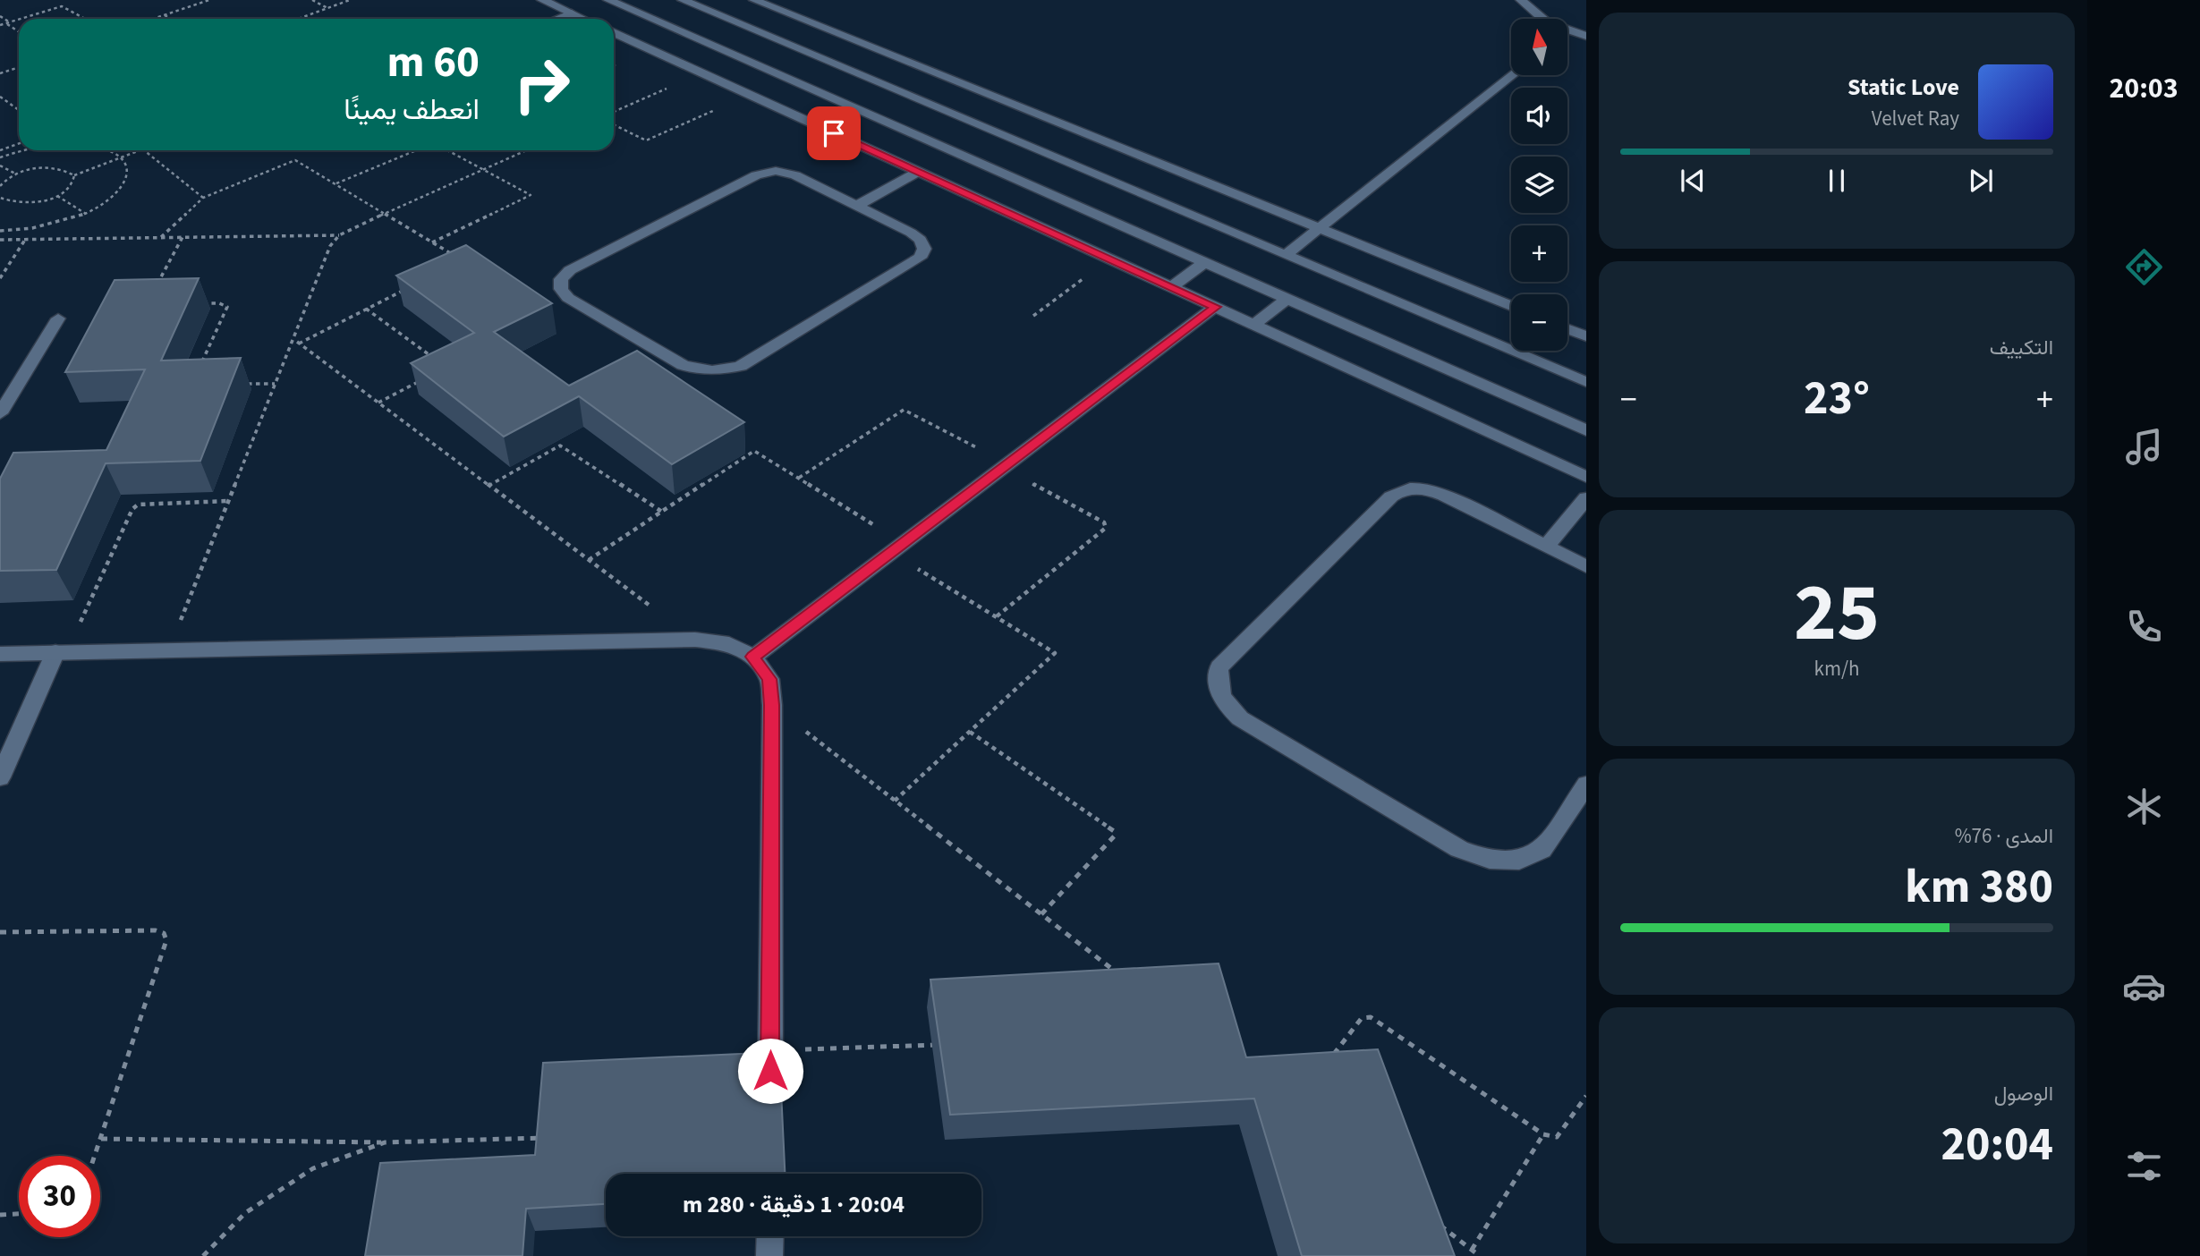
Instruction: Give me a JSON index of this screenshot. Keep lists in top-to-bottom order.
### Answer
{
  "north": "top",
  "page": {
    "tabs": "20:03",
    "map_buttons": ["+", "−"],
    "turn": ["60 m", "انعطف يمينًا"],
    "song": ["Static Love", "Velvet Ray"],
    "tile": [
      "التكييف",
      ["25", "km/h"],
      ["المدى · 76%", "380 km"],
      ["الوصول", "20:04"]
    ],
    "heat": ["−", "23°", "+"],
    "limit": "30",
    "trip": "20:04 · 1 دقيقة · 280 m"
  }
}
